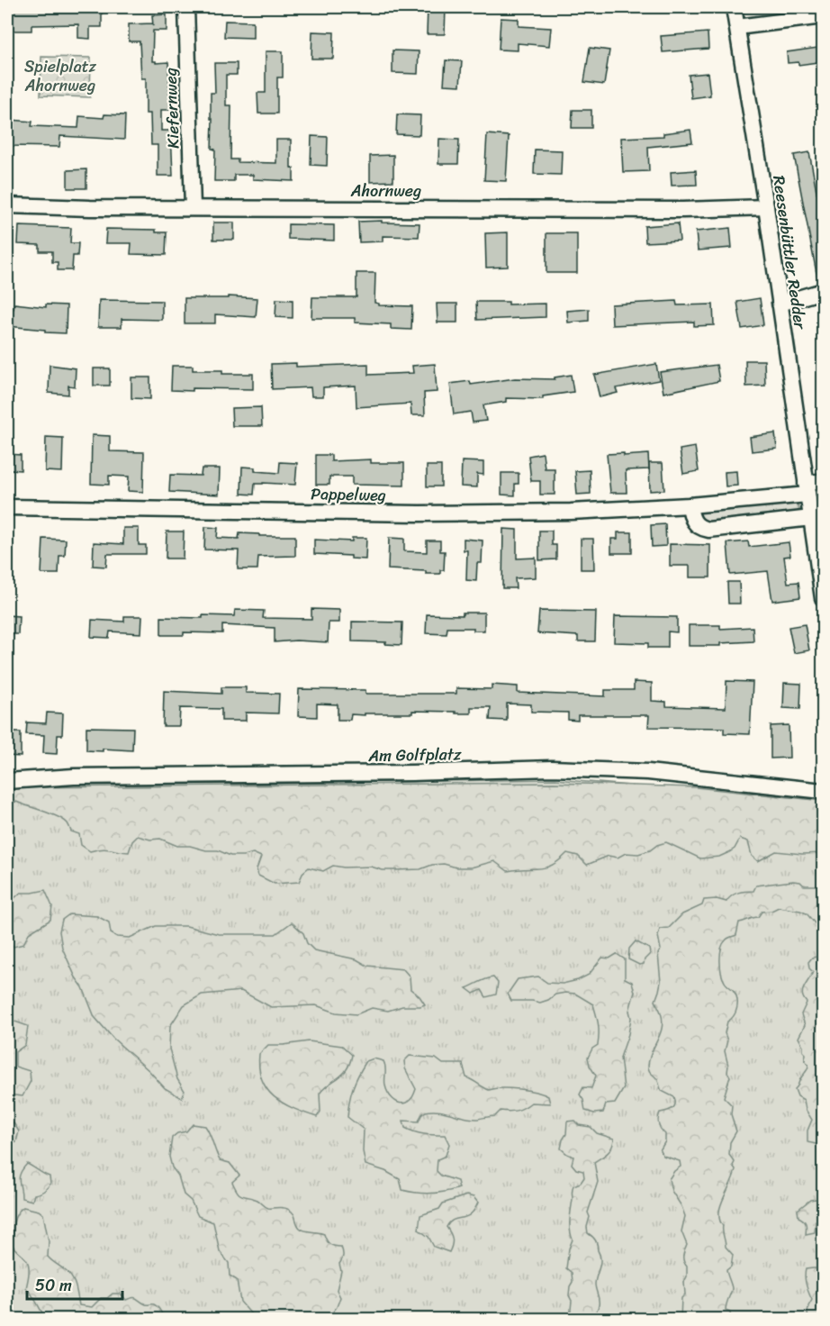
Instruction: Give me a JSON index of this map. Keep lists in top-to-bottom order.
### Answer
{
  "streets": {
    "street": [
      "Kiefernweg",
      "Ahornweg",
      "Reesenbüttler Redder",
      "Pappelweg",
      "Am Golfplatz"
    ]
  },
  "crossings": [
    ["Kiefernweg", "Ahornweg"],
    ["Ahornweg", "Reesenbüttler Redder"],
    ["Reesenbüttler Redder", "Pappelweg"]
  ],
  "parks": ["Spielplatz Ahornweg"],
  "scale_bar": "50 m"
}
